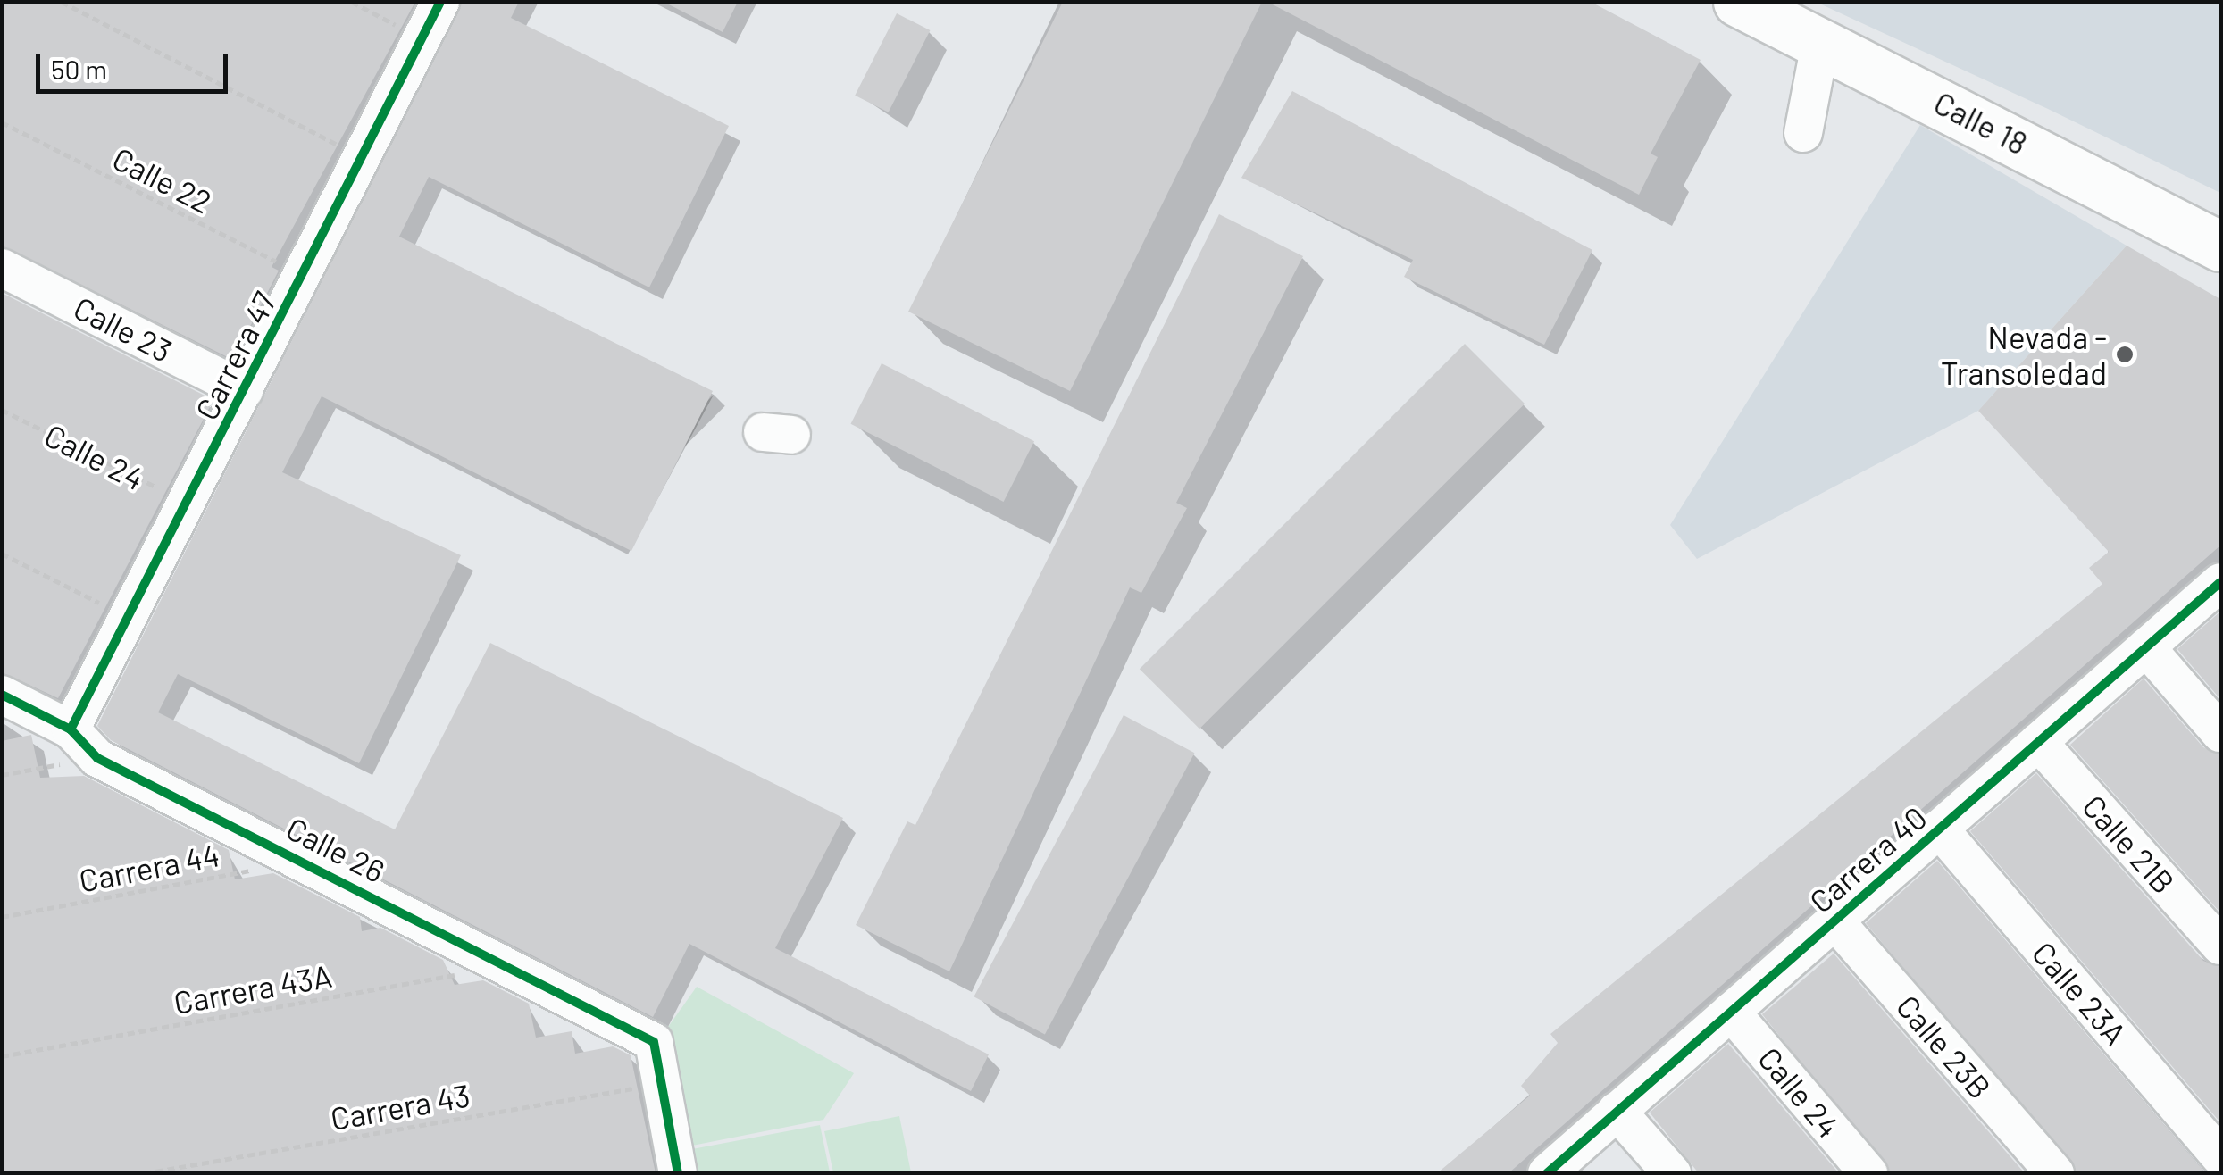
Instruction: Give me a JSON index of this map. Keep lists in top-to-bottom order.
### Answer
{
  "streets": {
    "main road": ["Calle 18"],
    "street": [
      "Calle 23",
      "Carrera 47",
      "Calle 24",
      "Calle 21B",
      "Calle 26",
      "Carrera 40",
      "Calle 23A",
      "Calle 23B"
    ],
    "path": ["Calle 22", "Carrera 43A", "Carrera 43"],
    "cycle path": ["Carrera 44"]
  },
  "crossings": [
    ["Calle 22", "Carrera 47"],
    ["Calle 23", "Carrera 47"],
    ["Carrera 47", "Calle 24"],
    ["Carrera 47", "Calle 26"],
    ["Calle 24", "Carrera 40"],
    ["Calle 21B", "Carrera 40"],
    ["Calle 26", "Carrera 44"],
    ["Calle 26", "Carrera 43"],
    ["Carrera 40", "Calle 23A"],
    ["Carrera 40", "Calle 23B"]
  ],
  "places": ["Nevada - Transoledad"],
  "scale_bar": "50 m"
}
